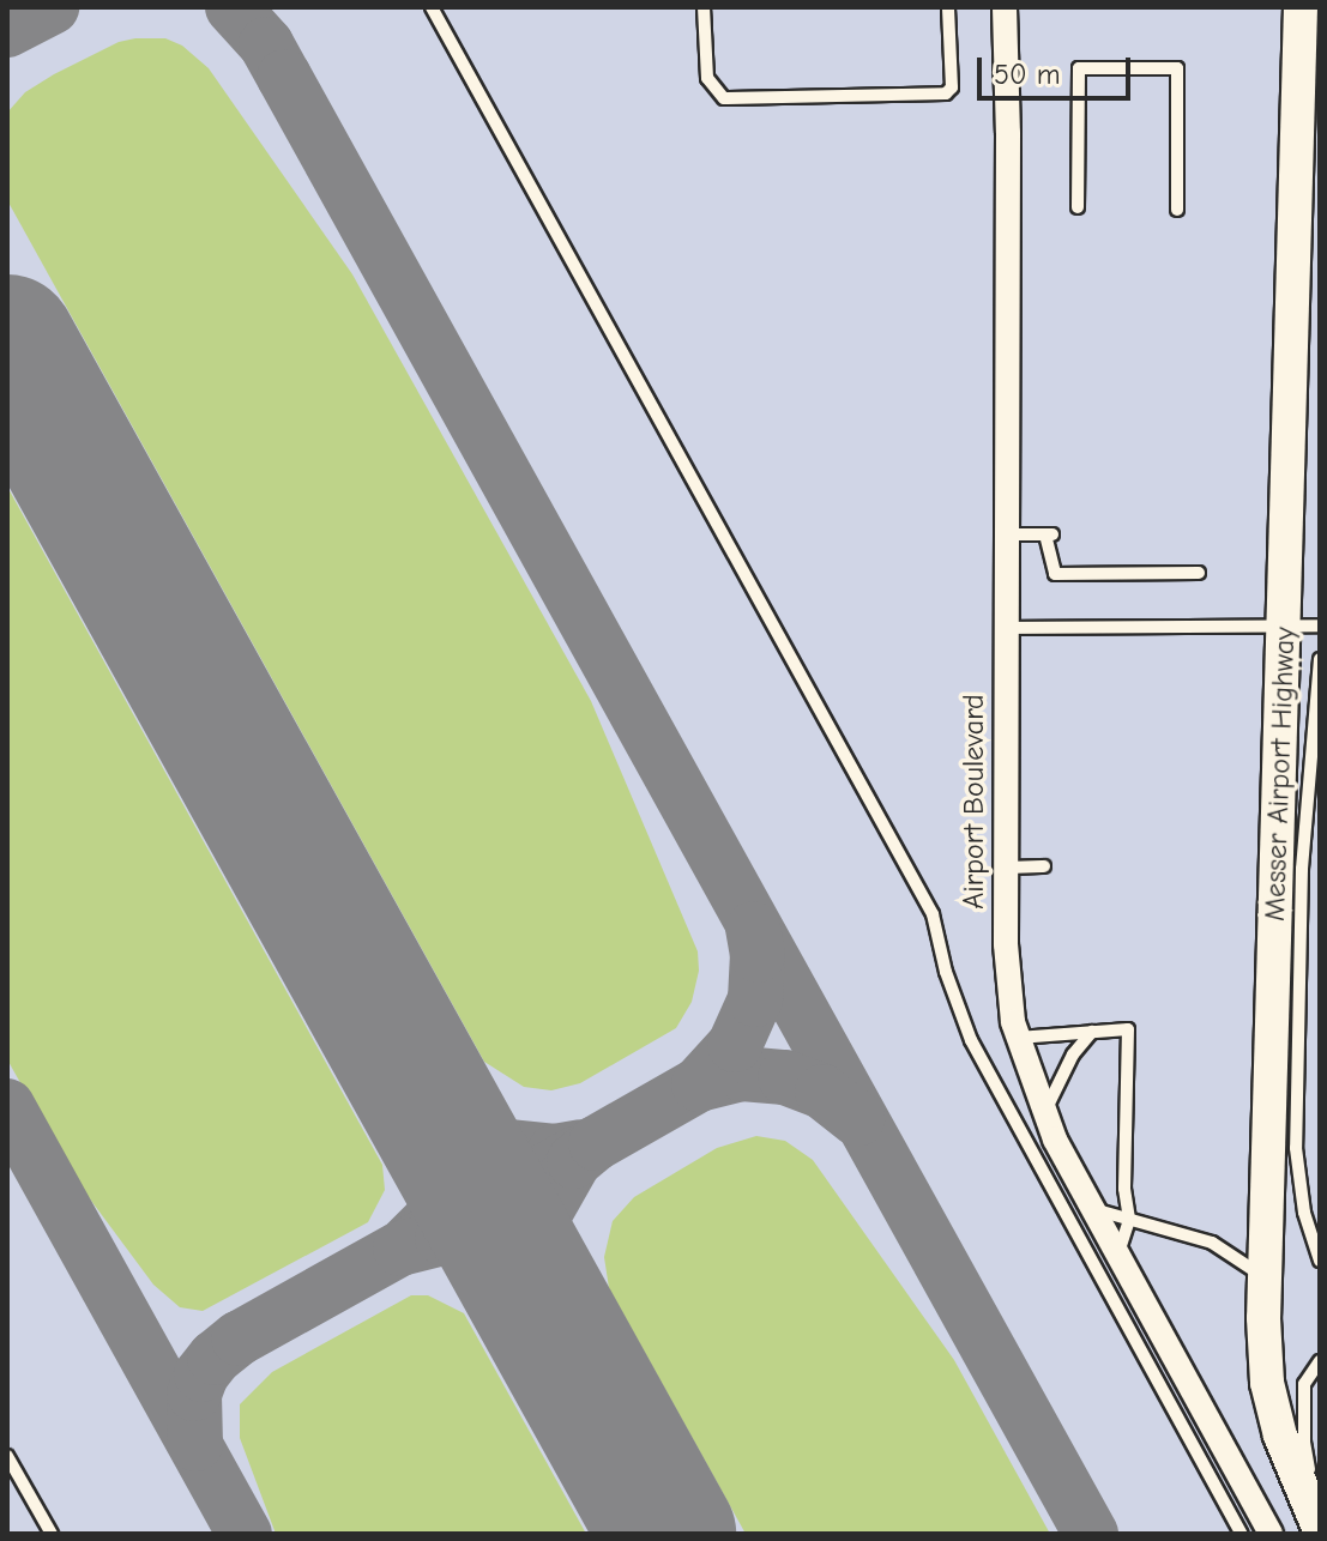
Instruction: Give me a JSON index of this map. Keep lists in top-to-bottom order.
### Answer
{
  "streets": {
    "main road": ["Messer Airport Highway"],
    "street": ["Airport Boulevard"]
  },
  "scale_bar": "50 m"
}
